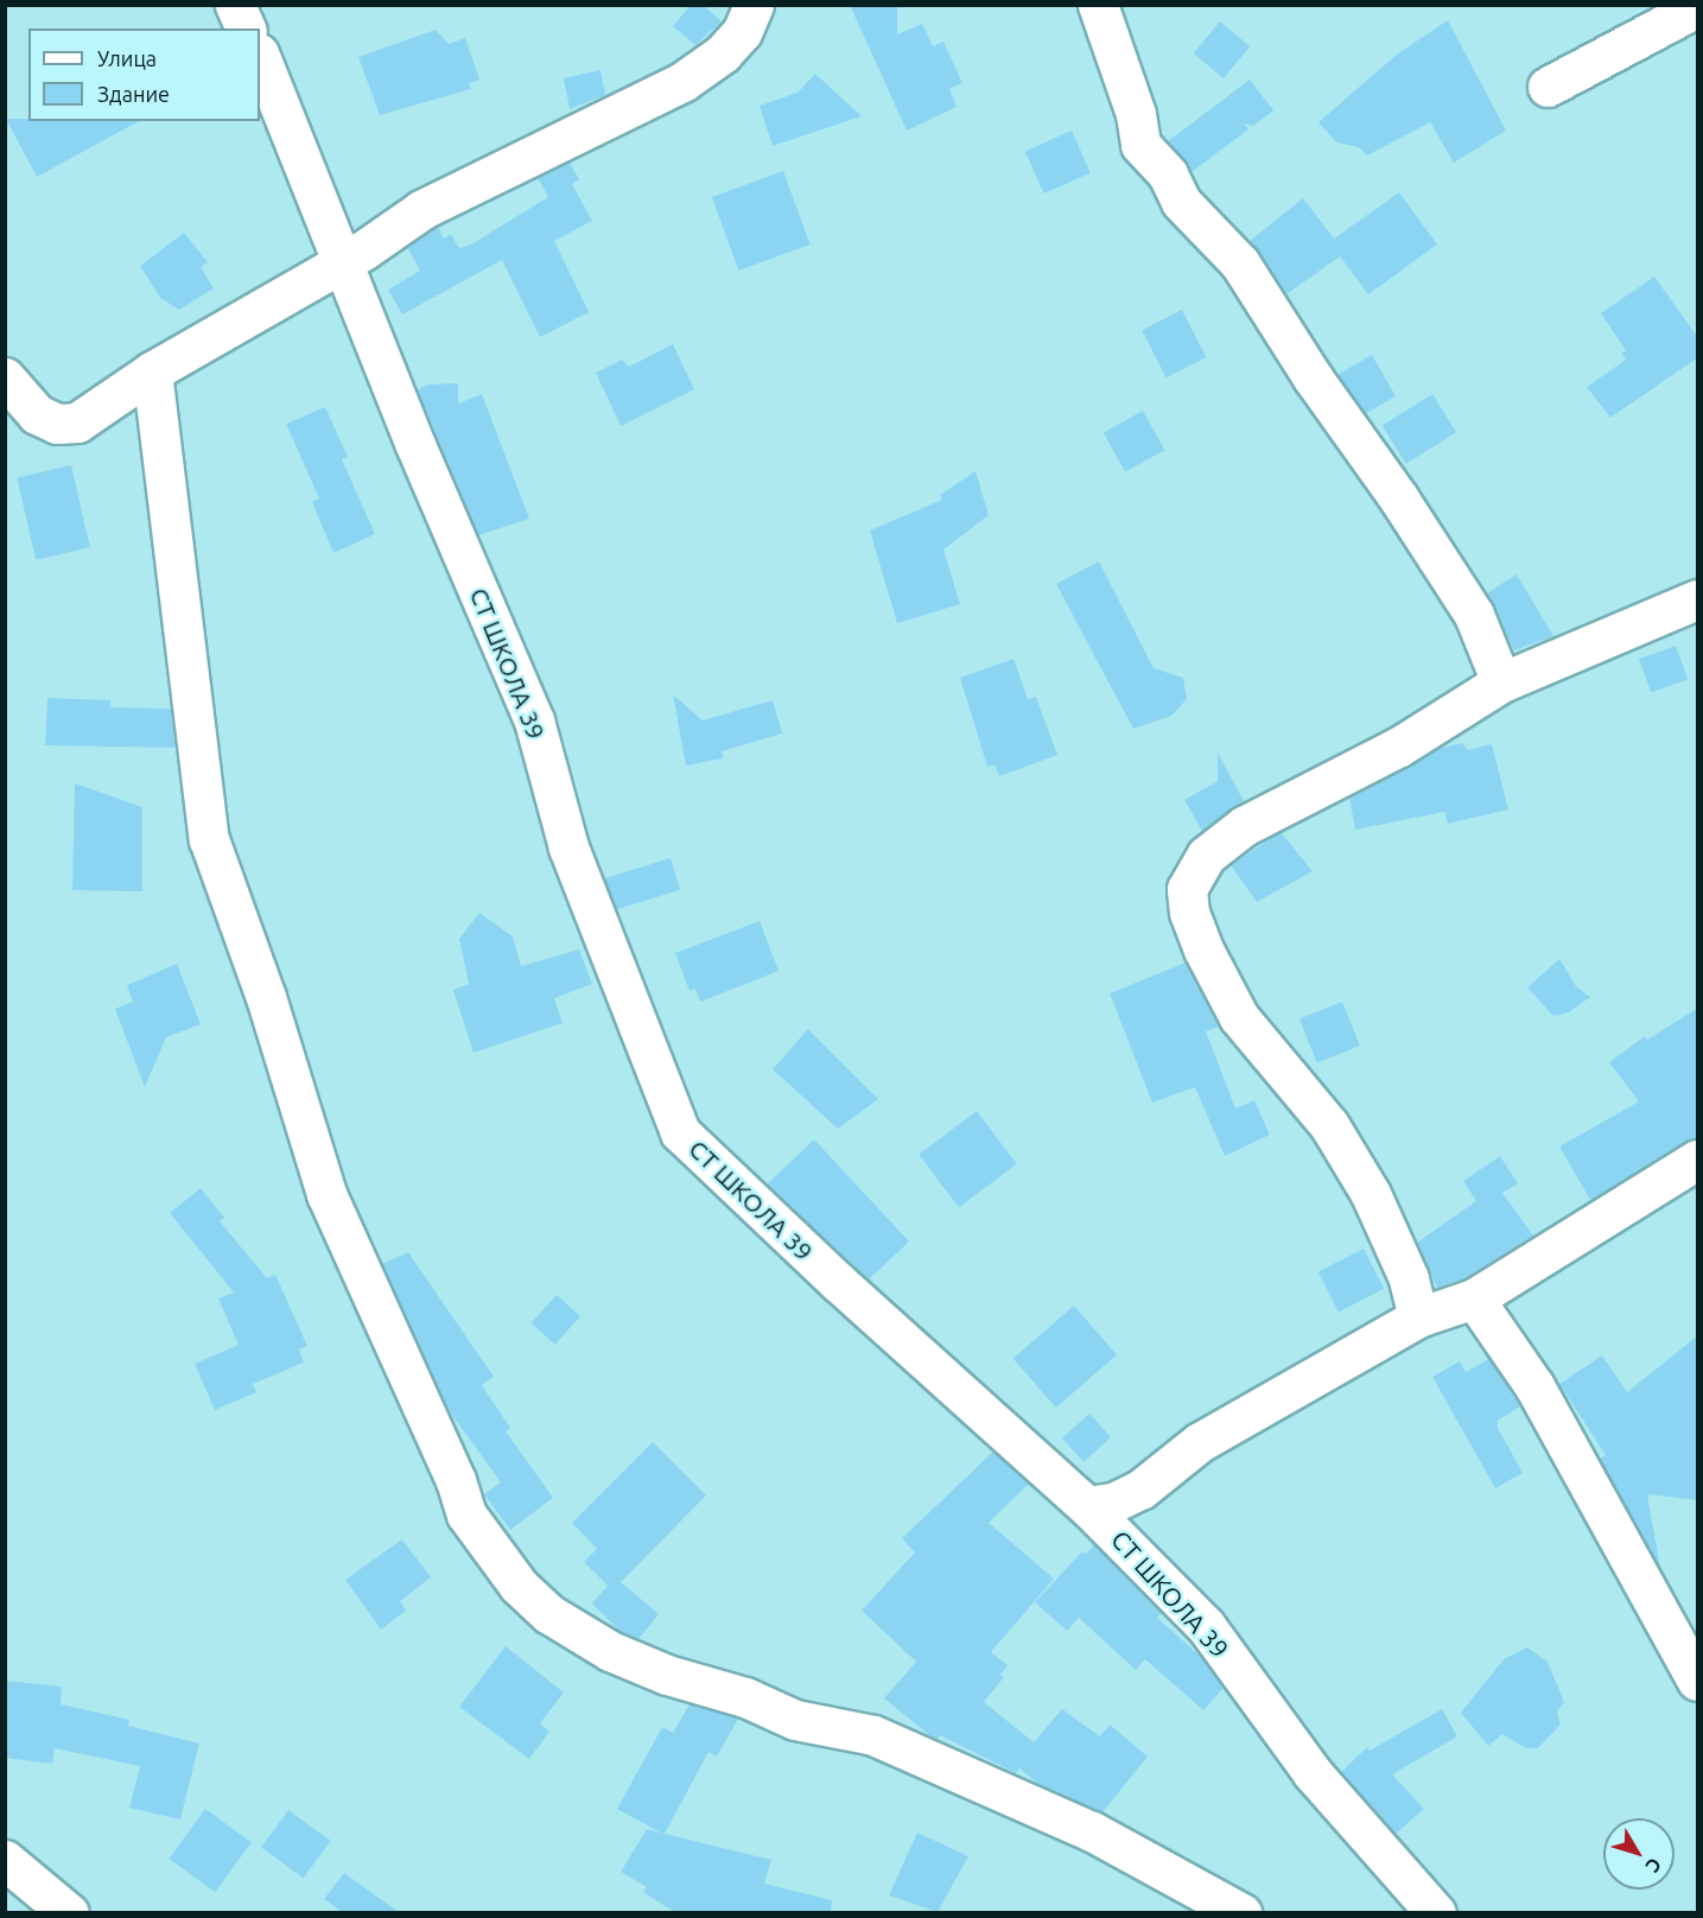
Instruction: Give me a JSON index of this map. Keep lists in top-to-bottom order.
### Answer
{
  "streets": {
    "street": ["СТ ШКОЛА 39"]
  },
  "legend": ["Улица", "Здание"],
  "north": "bottom right"
}
